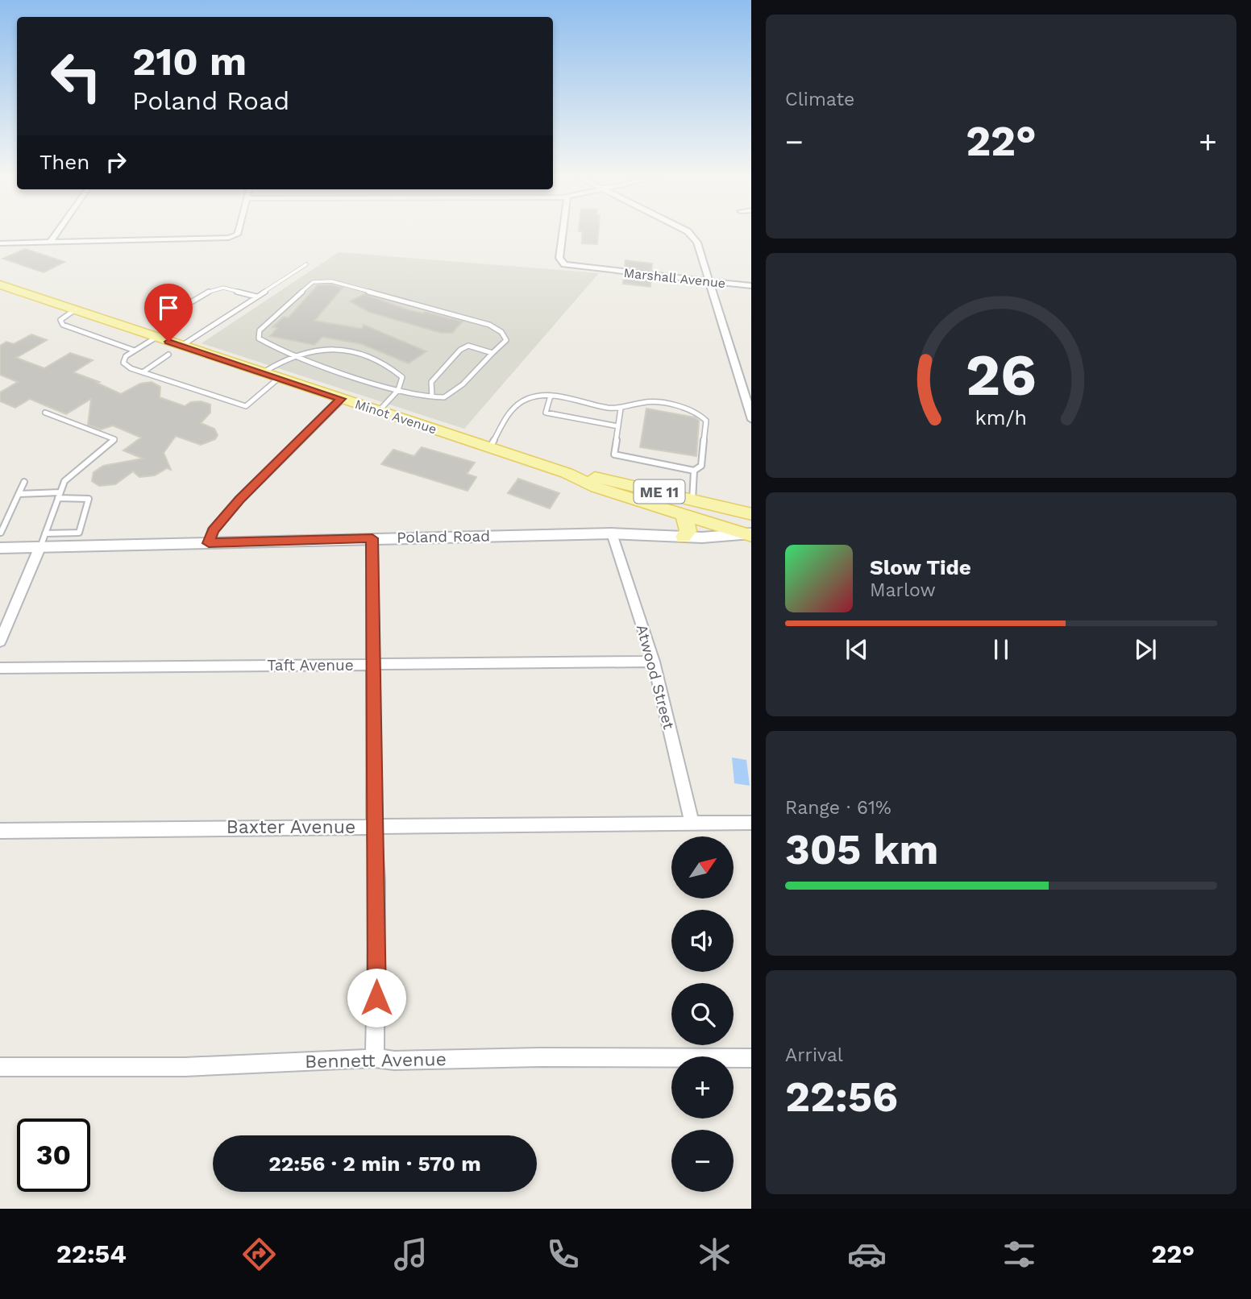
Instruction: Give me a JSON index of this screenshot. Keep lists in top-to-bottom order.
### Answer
{
  "streets": {
    "main road": ["Minot Avenue", "ME 11"],
    "street": [
      "Marshall Avenue",
      "Poland Road",
      "Taft Avenue",
      "Atwood Street",
      "Baxter Avenue",
      "Bennett Avenue"
    ]
  },
  "crossings": [
    ["Minot Avenue", "Poland Road"],
    ["Poland Road", "Atwood Street"],
    ["Taft Avenue", "Atwood Street"],
    ["Atwood Street", "Baxter Avenue"]
  ],
  "north": "top right",
  "page": {
    "tile": [
      "Climate",
      ["Range · 61%", "305 km"],
      ["Arrival", "22:56"]
    ],
    "turn": ["210 m", "Poland Road"],
    "heat": ["−", "22°", "+"],
    "then": "Then",
    "song": ["Slow Tide", "Marlow"],
    "map_buttons": ["+", "−"],
    "limit": "30",
    "trip": "22:56 · 2 min · 570 m",
    "tabs": ["22:54", "22°"],
    "gauge": ["26", "km/h"]
  }
}
